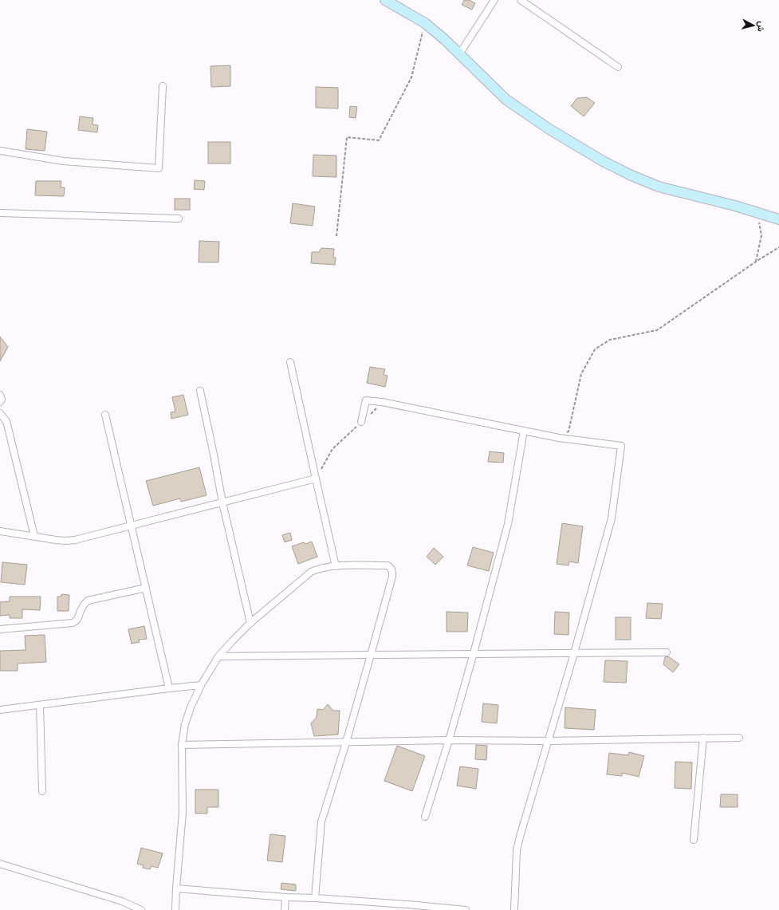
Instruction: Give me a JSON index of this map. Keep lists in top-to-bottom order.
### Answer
{
  "north": "right"
}
